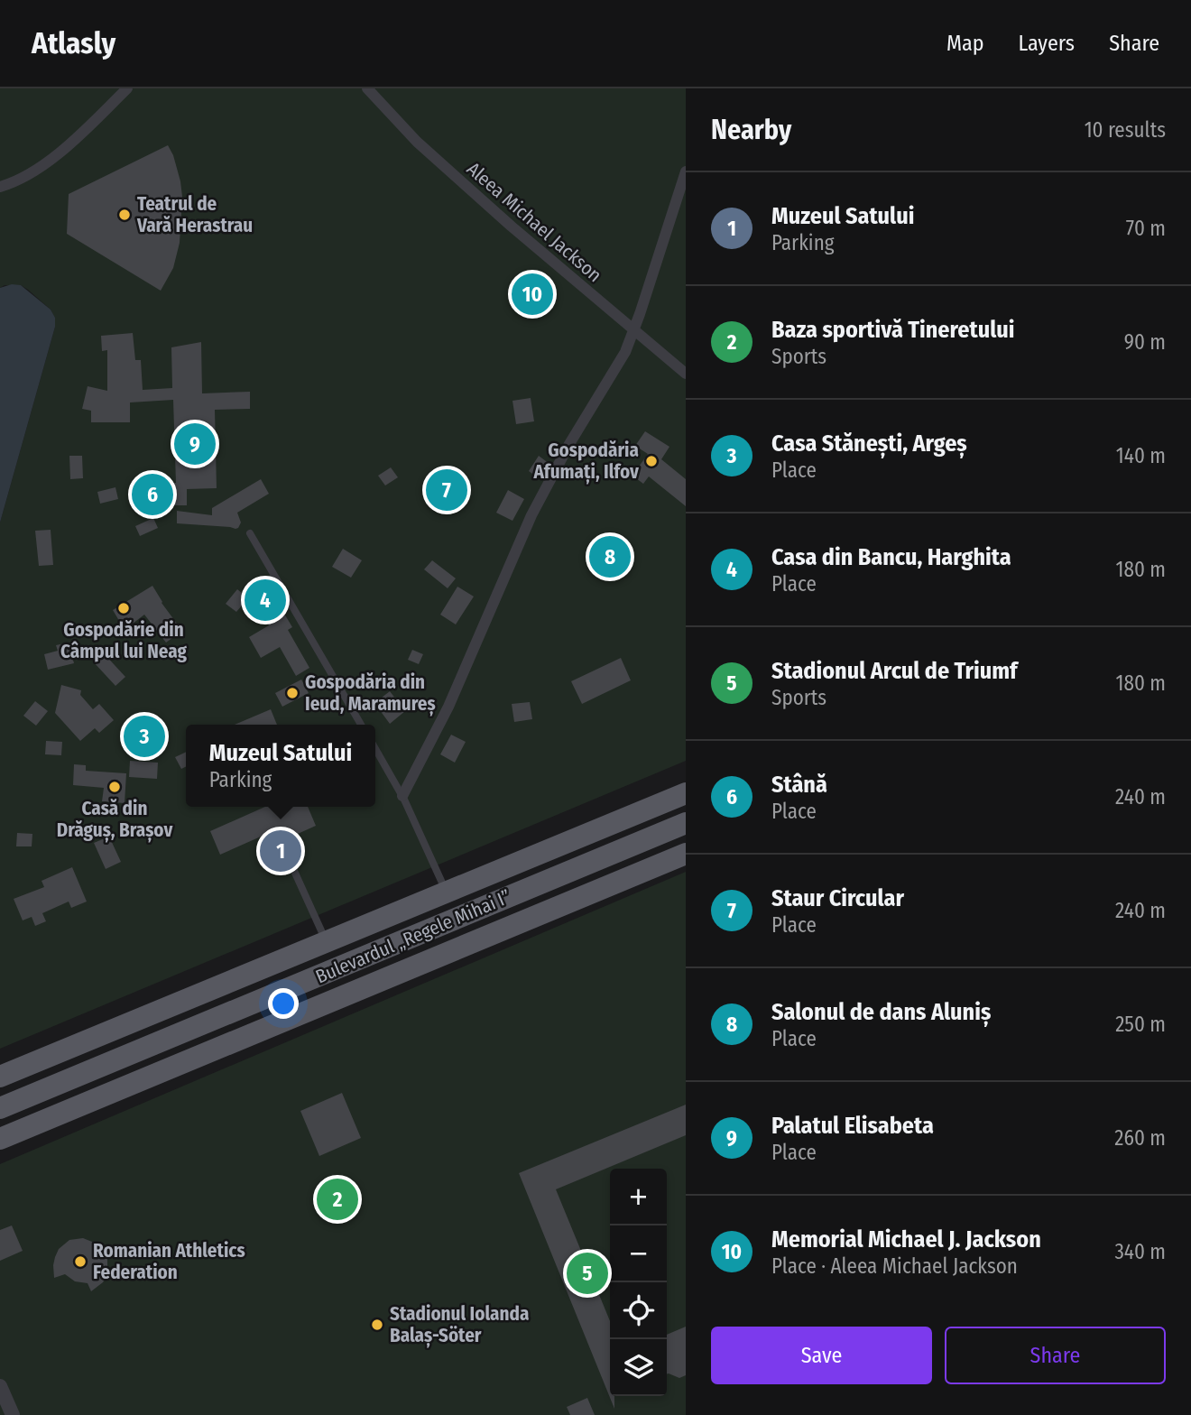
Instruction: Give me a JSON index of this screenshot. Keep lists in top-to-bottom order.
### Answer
{
  "streets": {
    "main road": ["Bulevardul „Regele Mihai I”"],
    "street": ["Aleea Michael Jackson"]
  },
  "places": [
    "Teatrul de Vară Herastrau",
    "Gospodăria Afumați, Ilfov",
    "Gospodărie din Câmpul lui Neag",
    "Gospodăria din Ieud, Maramureș",
    "Casă din Drăguș, Brașov",
    "Romanian Athletics Federation",
    "Stadionul Iolanda Balaș-Söter"
  ],
  "page": {
    "header": "Atlasly",
    "nav": ["Map", "Layers", "Share"],
    "heading": ["Nearby", "10 results"],
    "list": [
      {
        "mark": "1",
        "name": "Muzeul Satului",
        "note": "Parking",
        "value": "70 m"
      },
      {
        "mark": "2",
        "name": "Baza sportivă Tineretului",
        "note": "Sports",
        "value": "90 m"
      },
      {
        "mark": "3",
        "name": "Casa Stănești, Argeș",
        "note": "Place",
        "value": "140 m"
      },
      {
        "mark": "4",
        "name": "Casa din Bancu, Harghita",
        "note": "Place",
        "value": "180 m"
      },
      {
        "mark": "5",
        "name": "Stadionul Arcul de Triumf",
        "note": "Sports",
        "value": "180 m"
      },
      {
        "mark": "6",
        "name": "Stână",
        "note": "Place",
        "value": "240 m"
      },
      {
        "mark": "7",
        "name": "Staur Circular",
        "note": "Place",
        "value": "240 m"
      },
      {
        "mark": "8",
        "name": "Salonul de dans Aluniș",
        "note": "Place",
        "value": "250 m"
      },
      {
        "mark": "9",
        "name": "Palatul Elisabeta",
        "note": "Place",
        "value": "260 m"
      },
      {
        "mark": "10",
        "name": "Memorial Michael J. Jackson",
        "note": "Place · Aleea Michael Jackson",
        "value": "340 m"
      }
    ],
    "pins": [
      "10",
      "9",
      "7",
      "6",
      "8",
      "4",
      "3",
      "1",
      "2",
      "5"
    ],
    "popup": ["Muzeul Satului", "Parking"],
    "map_buttons": ["+", "−"],
    "buttons": ["Save", "Share"]
  }
}
